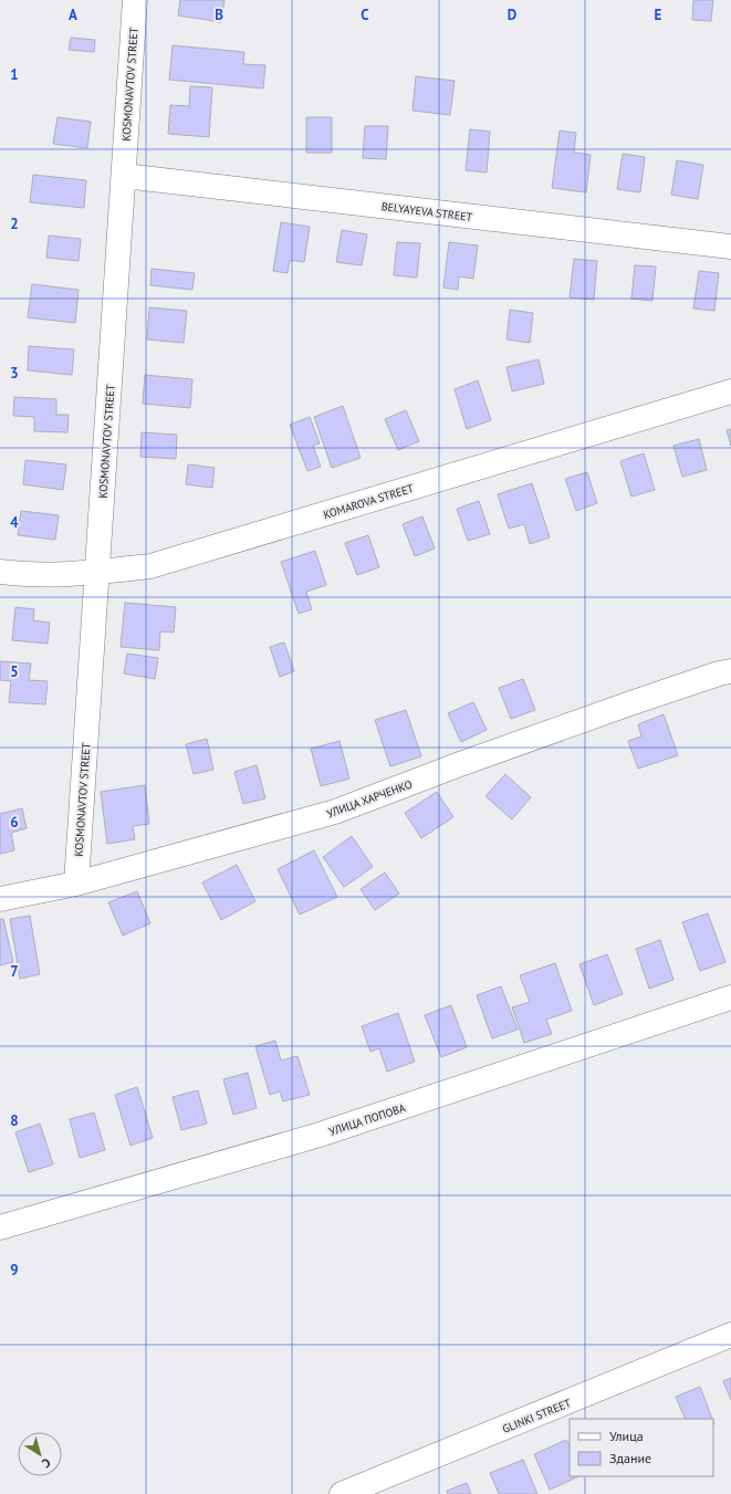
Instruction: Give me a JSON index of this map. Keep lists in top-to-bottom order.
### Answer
{
  "streets": {
    "street": [
      "KOSMONAVTOV STREET",
      "BELYAYEVA STREET",
      "KOMAROVA STREET",
      "УЛИЦА ХАРЧЕНКО",
      "УЛИЦА ПОПОВА",
      "GLINKI STREET"
    ]
  },
  "crossings": [
    ["KOSMONAVTOV STREET", "BELYAYEVA STREET"],
    ["KOSMONAVTOV STREET", "KOMAROVA STREET"],
    ["KOSMONAVTOV STREET", "УЛИЦА ХАРЧЕНКО"]
  ],
  "legend": ["Улица", "Здание"],
  "north": "bottom right",
  "grid": {
    "columns": [
      "A",
      "B",
      "C",
      "D",
      "E"
    ],
    "rows": [
      "1",
      "2",
      "3",
      "4",
      "5",
      "6",
      "7",
      "8",
      "9"
    ]
  }
}
